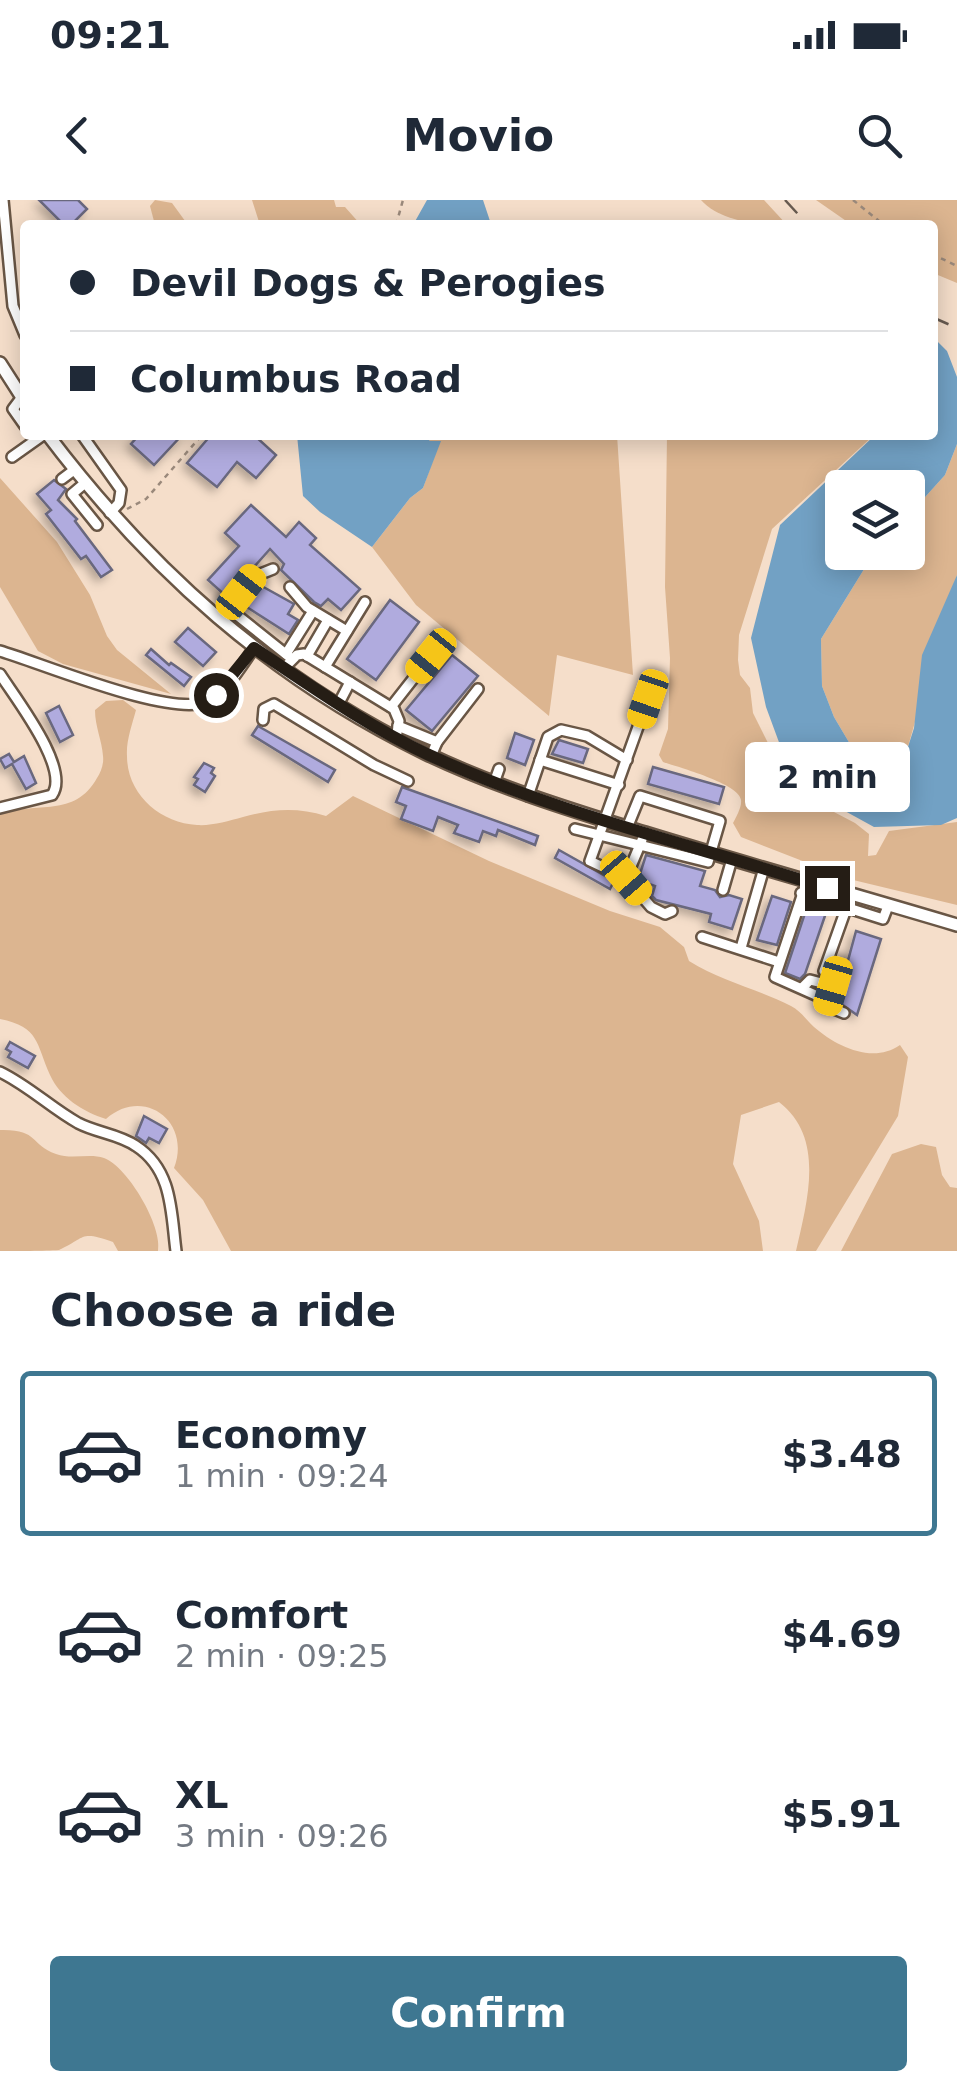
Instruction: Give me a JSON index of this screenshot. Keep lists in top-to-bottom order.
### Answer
{
  "page": {
    "status": "09:21",
    "header": "Movio",
    "banner": ["Devil Dogs & Perogies", "Columbus Road"],
    "bubble": "2 min",
    "heading": "Choose a ride",
    "list": [
      {
        "name": "Economy",
        "note": "1 min · 09:24",
        "value": "$3.48"
      },
      {
        "name": "Comfort",
        "note": "2 min · 09:25",
        "value": "$4.69"
      },
      {
        "name": "XL",
        "note": "3 min · 09:26",
        "value": "$5.91"
      }
    ],
    "buttons": "Confirm"
  }
}
